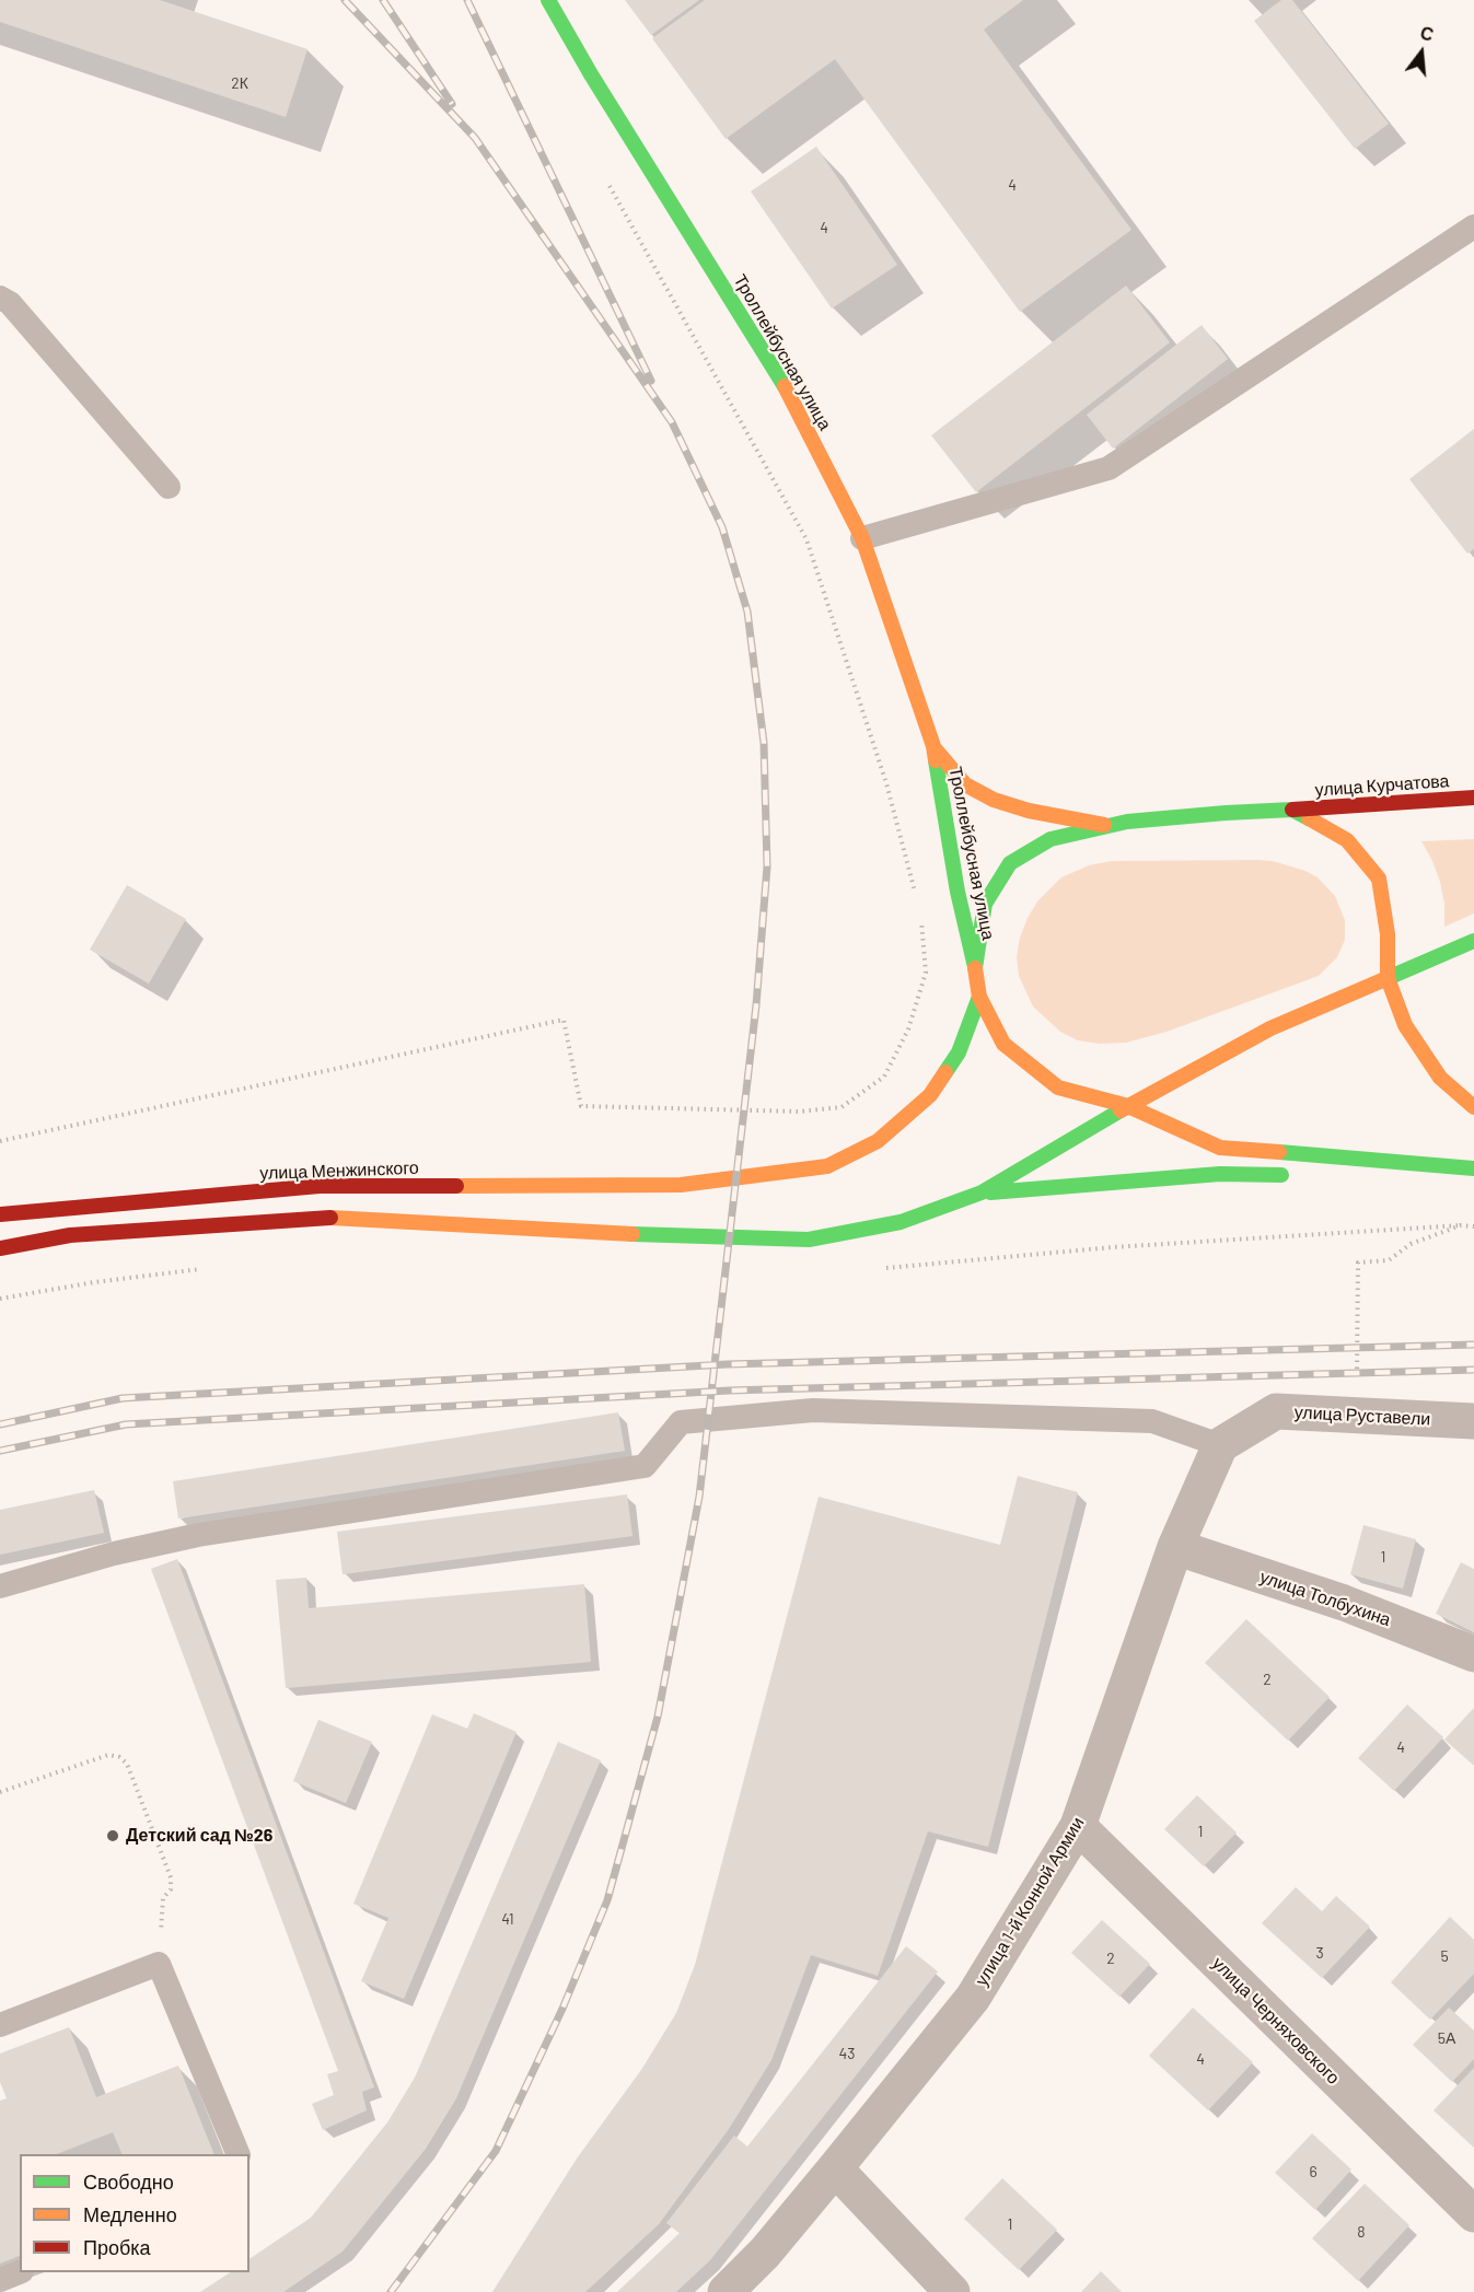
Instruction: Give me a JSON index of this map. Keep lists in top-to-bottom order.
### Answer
{
  "streets": {
    "main road": ["Троллейбусная улица", "улица Курчатова", "улица Менжинского"],
    "street": [
      "улица Руставели",
      "улица Толбухина",
      "улица 1-й Конной Армии",
      "улица Черняховского"
    ]
  },
  "crossings": [
    ["Троллейбусная улица", "улица Курчатова"],
    ["улица Руставели", "улица 1-й Конной Армии"],
    ["улица Толбухина", "улица 1-й Конной Армии"],
    ["улица 1-й Конной Армии", "улица Черняховского"]
  ],
  "places": ["Детский сад №26"],
  "house_numbers": [
    "2К",
    "4",
    "4",
    "1",
    "2",
    "4",
    "1",
    "41",
    "3",
    "5",
    "2",
    "5А",
    "43",
    "4",
    "6",
    "1",
    "8"
  ],
  "legend": ["Свободно", "Медленно", "Пробка"],
  "north": "top"
}
